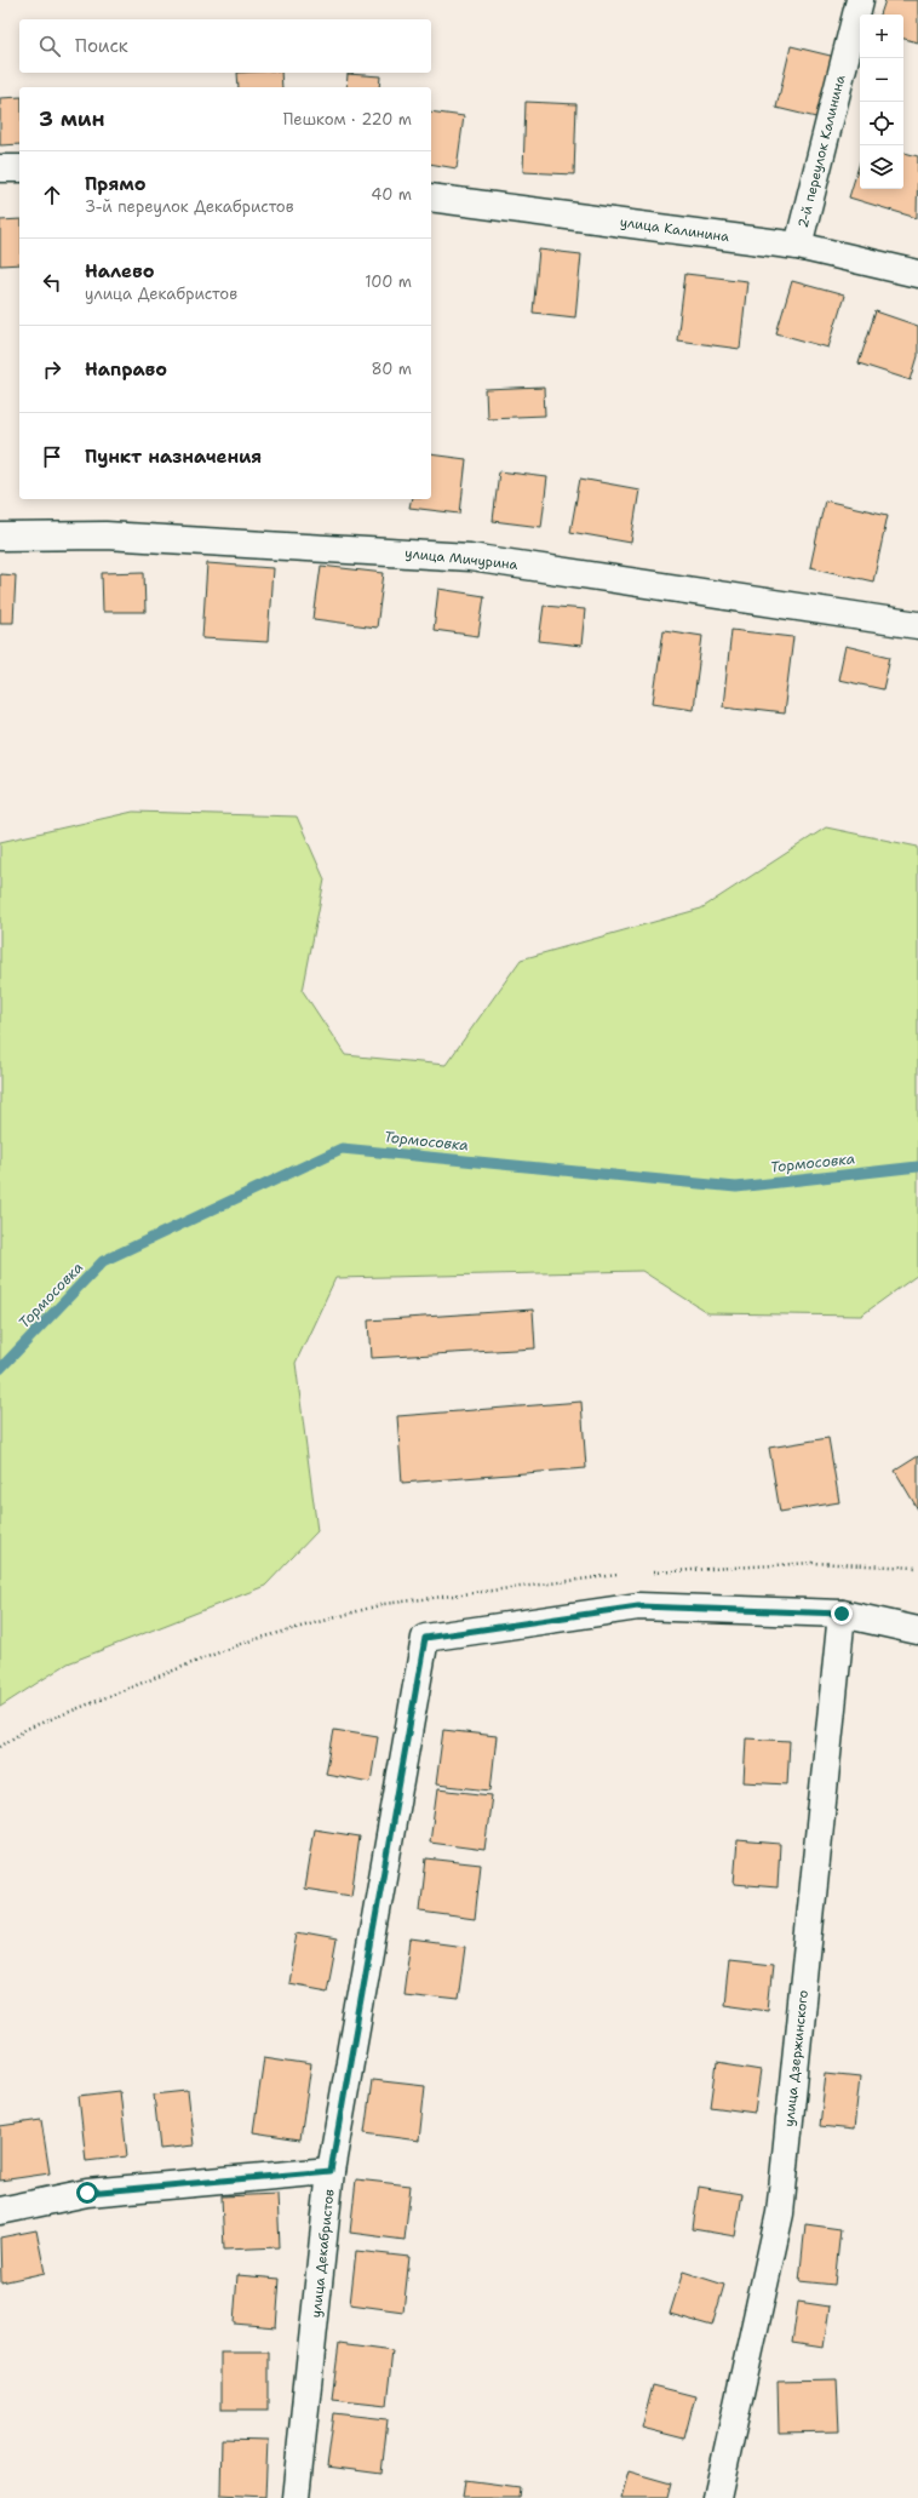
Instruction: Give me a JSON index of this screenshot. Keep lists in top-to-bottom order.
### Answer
{
  "streets": {
    "street": [
      "2-й переулок Калинина",
      "улица Калинина",
      "улица Мичурина",
      "улица Дзержинского",
      "улица Декабристов"
    ]
  },
  "crossings": [
    ["2-й переулок Калинина", "улица Калинина"],
    ["улица Дзержинского", "улица Декабристов"]
  ],
  "water": ["Тормосовка"],
  "page": {
    "map_buttons": ["+", "−"],
    "search": "Поиск",
    "heading": ["3 мин", "Пешком · 220 m"],
    "list": [
      ["Прямо", "3-й переулок Декабристов", "40 m"],
      ["Налево", "улица Декабристов", "100 m"],
      ["Направо", "80 m"],
      "Пункт назначения"
    ]
  }
}
